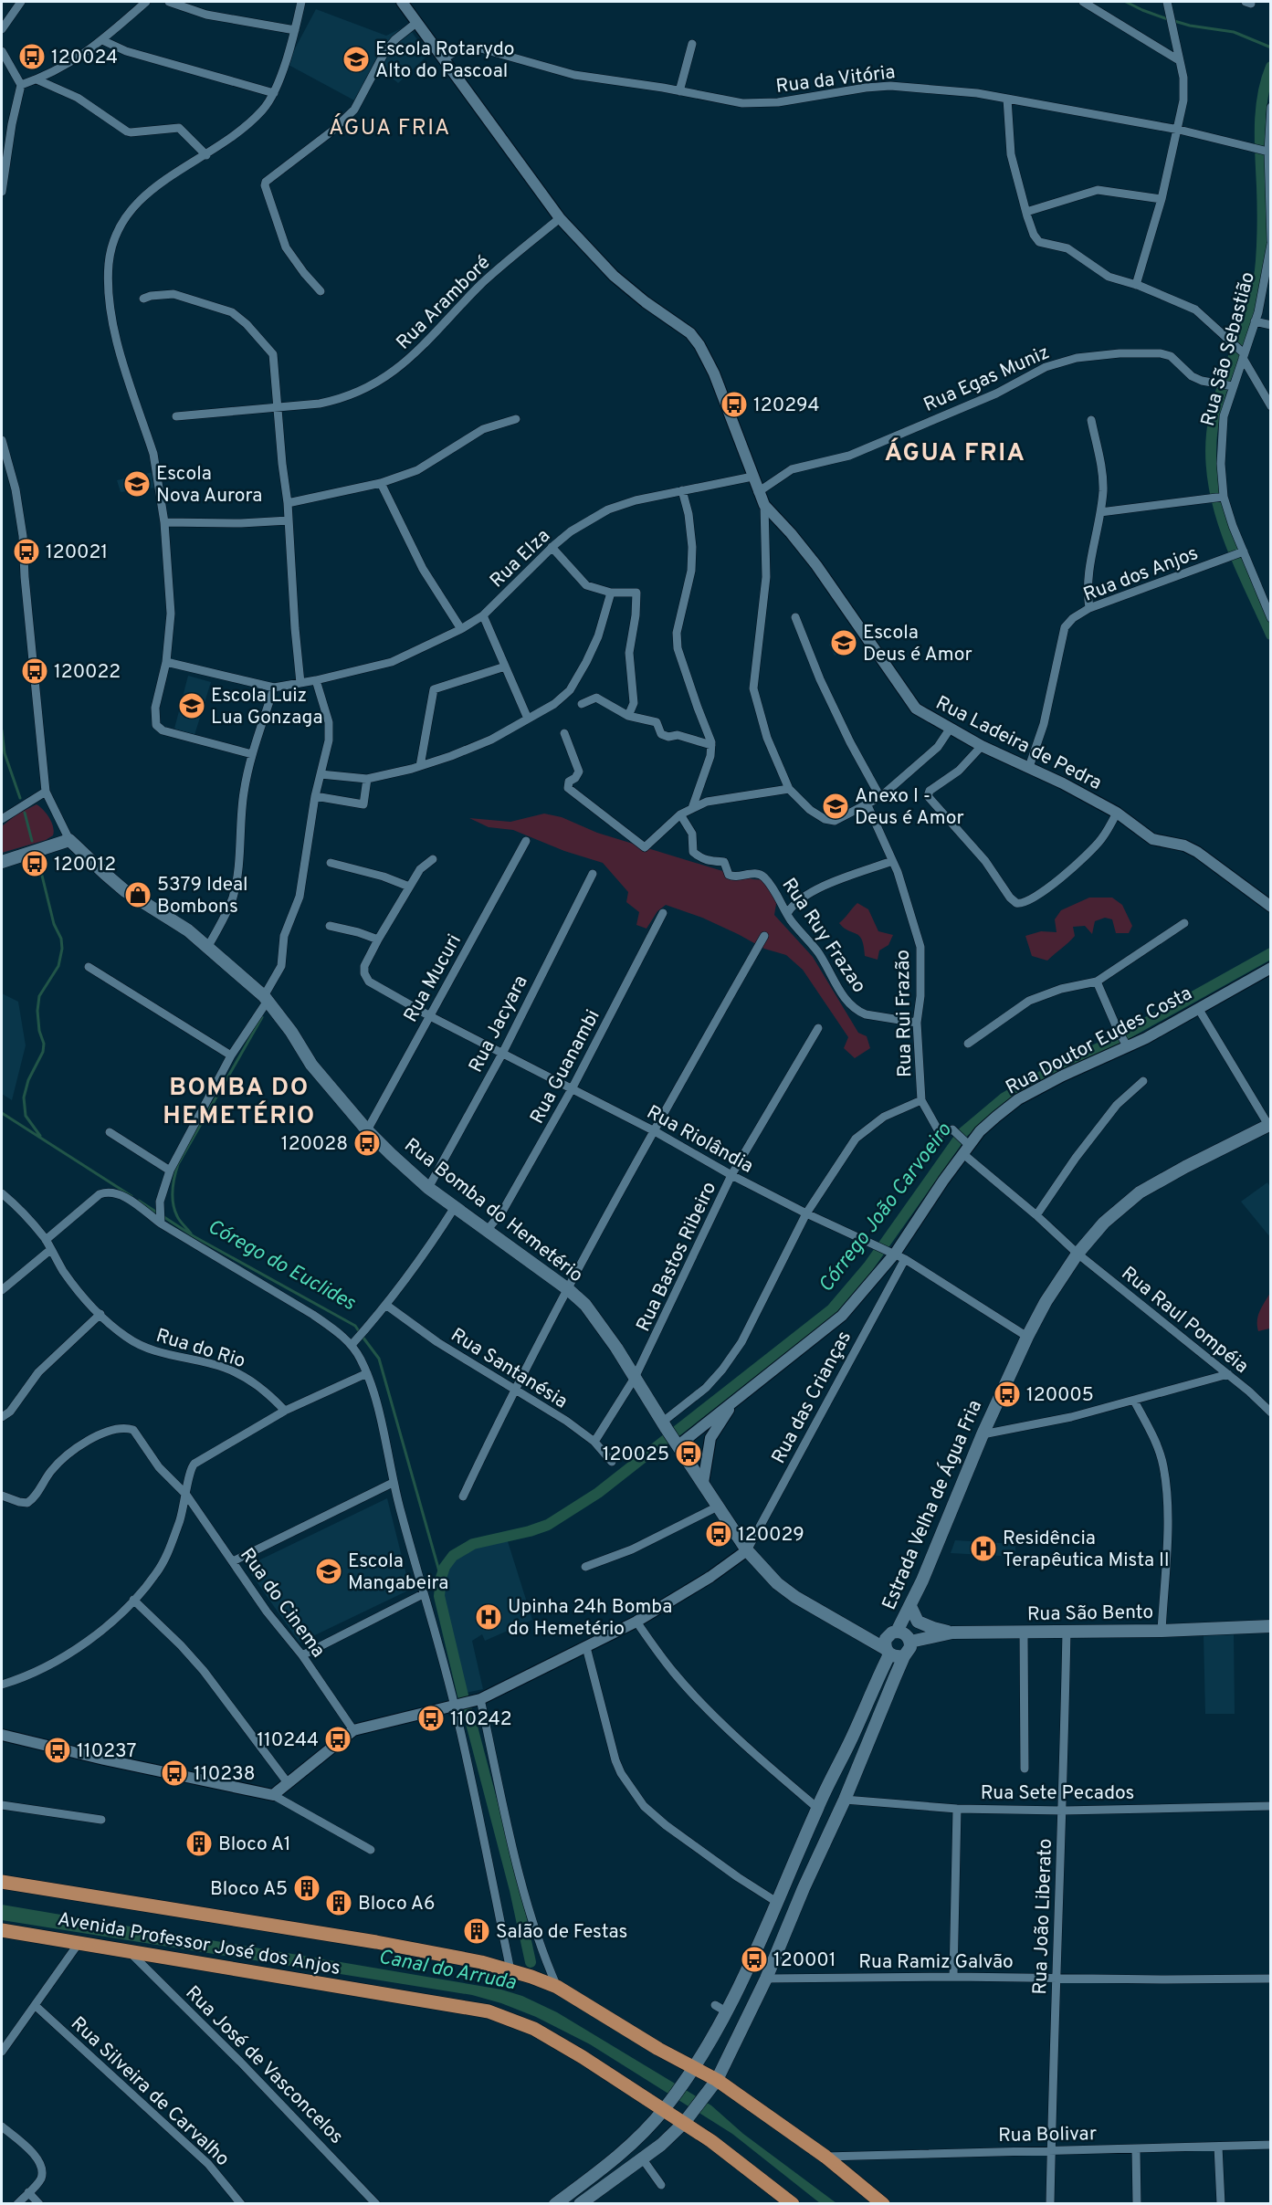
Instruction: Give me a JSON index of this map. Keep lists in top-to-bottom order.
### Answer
{
  "streets": {
    "main road": [
      "Rua Bomba do Hemetério",
      "Estrada Velha de Água Fria",
      "Rua São Bento",
      "Avenida Professor José dos Anjos"
    ],
    "street": [
      "Rua da Vitória",
      "Rua Aramboré",
      "Rua São Sebastião",
      "Rua Egas Muniz",
      "Rua Elza",
      "Rua dos Anjos",
      "Rua Ladeira de Pedra",
      "Rua Ruy Frazao",
      "Rua Mucuri",
      "Rua Rui Frazão",
      "Rua Jacyara",
      "Rua Doutor Eudes Costa",
      "Rua Guanambi",
      "Rua Riolândia",
      "Rua Bastos Ribeiro",
      "Rua Raul Pompéia",
      "Rua do Rio",
      "Rua Santanésia",
      "Rua das Crianças",
      "Rua do Cinema",
      "Rua Sete Pecados",
      "Rua João Liberato",
      "Rua Ramiz Galvão",
      "Rua José de Vasconcelos",
      "Rua Silveira de Carvalho",
      "Rua Bolivar"
    ]
  },
  "crossings": [
    ["Rua da Vitória", "Rua São Sebastião"],
    ["Rua da Vitória", "Rua Ladeira de Pedra"],
    ["Rua Aramboré", "Rua Ladeira de Pedra"],
    ["Rua São Sebastião", "Rua Egas Muniz"],
    ["Rua São Sebastião", "Rua dos Anjos"],
    ["Rua Egas Muniz", "Rua Ladeira de Pedra"],
    ["Rua Elza", "Rua Ladeira de Pedra"],
    ["Rua dos Anjos", "Rua Ladeira de Pedra"],
    ["Rua Ruy Frazao", "Rua Rui Frazão"],
    ["Rua Mucuri", "Rua Riolândia"],
    ["Rua Mucuri", "Rua Bomba do Hemetério"],
    ["Rua Jacyara", "Rua Riolândia"],
    ["Rua Jacyara", "Rua Bomba do Hemetério"],
    ["Rua Doutor Eudes Costa", "Rua Riolândia"],
    ["Rua Doutor Eudes Costa", "Rua Raul Pompéia"],
    ["Rua Doutor Eudes Costa", "Rua das Crianças"],
    ["Rua Guanambi", "Rua Riolândia"],
    ["Rua Guanambi", "Rua Bomba do Hemetério"],
    ["Rua Riolândia", "Rua Bastos Ribeiro"],
    ["Rua Riolândia", "Rua das Crianças"],
    ["Rua Riolândia", "Estrada Velha de Água Fria"],
    ["Rua Bomba do Hemetério", "Rua Bastos Ribeiro"],
    ["Rua Bomba do Hemetério", "Rua das Crianças"],
    ["Rua Bomba do Hemetério", "Estrada Velha de Água Fria"],
    ["Rua Bomba do Hemetério", "Rua São Bento"],
    ["Rua Bastos Ribeiro", "Rua Santanésia"],
    ["Rua Raul Pompéia", "Estrada Velha de Água Fria"],
    ["Estrada Velha de Água Fria", "Rua São Bento"],
    ["Rua São Bento", "Rua João Liberato"],
    ["Rua Sete Pecados", "Rua João Liberato"],
    ["Rua João Liberato", "Rua Ramiz Galvão"],
    ["Rua João Liberato", "Rua Bolivar"],
    ["Avenida Professor José dos Anjos", "Rua José de Vasconcelos"],
    ["Avenida Professor José dos Anjos", "Rua Bolivar"]
  ],
  "districts": ["ÁGUA FRIA", "ÁGUA FRIA", "BOMBA DO HEMETÉRIO"],
  "water": ["Córrego João Carvoeiro", "Córego do Euclides", "Canal do Arruda"],
  "places": {
    "bus stop": [
      "120024",
      "120294",
      "120021",
      "120022",
      "120012",
      "120028",
      "120005",
      "120025",
      "120029",
      "110242",
      "110244",
      "110237",
      "110238",
      "120001"
    ],
    "school or university": [
      "Escola Rotarydo Alto do Pascoal",
      "Escola Nova Aurora",
      "Escola Deus é Amor",
      "Escola Luiz Lua Gonzaga",
      "Anexo I - Deus é Amor",
      "Escola Mangabeira"
    ],
    "shop": ["5379 Ideal Bombons"],
    "hospital": ["Residência Terapêutica Mista II", "Upinha 24h Bomba do Hemetério"],
    "building": [
      "Bloco A1",
      "Bloco A5",
      "Bloco A6",
      "Salão de Festas"
    ]
  }
}
